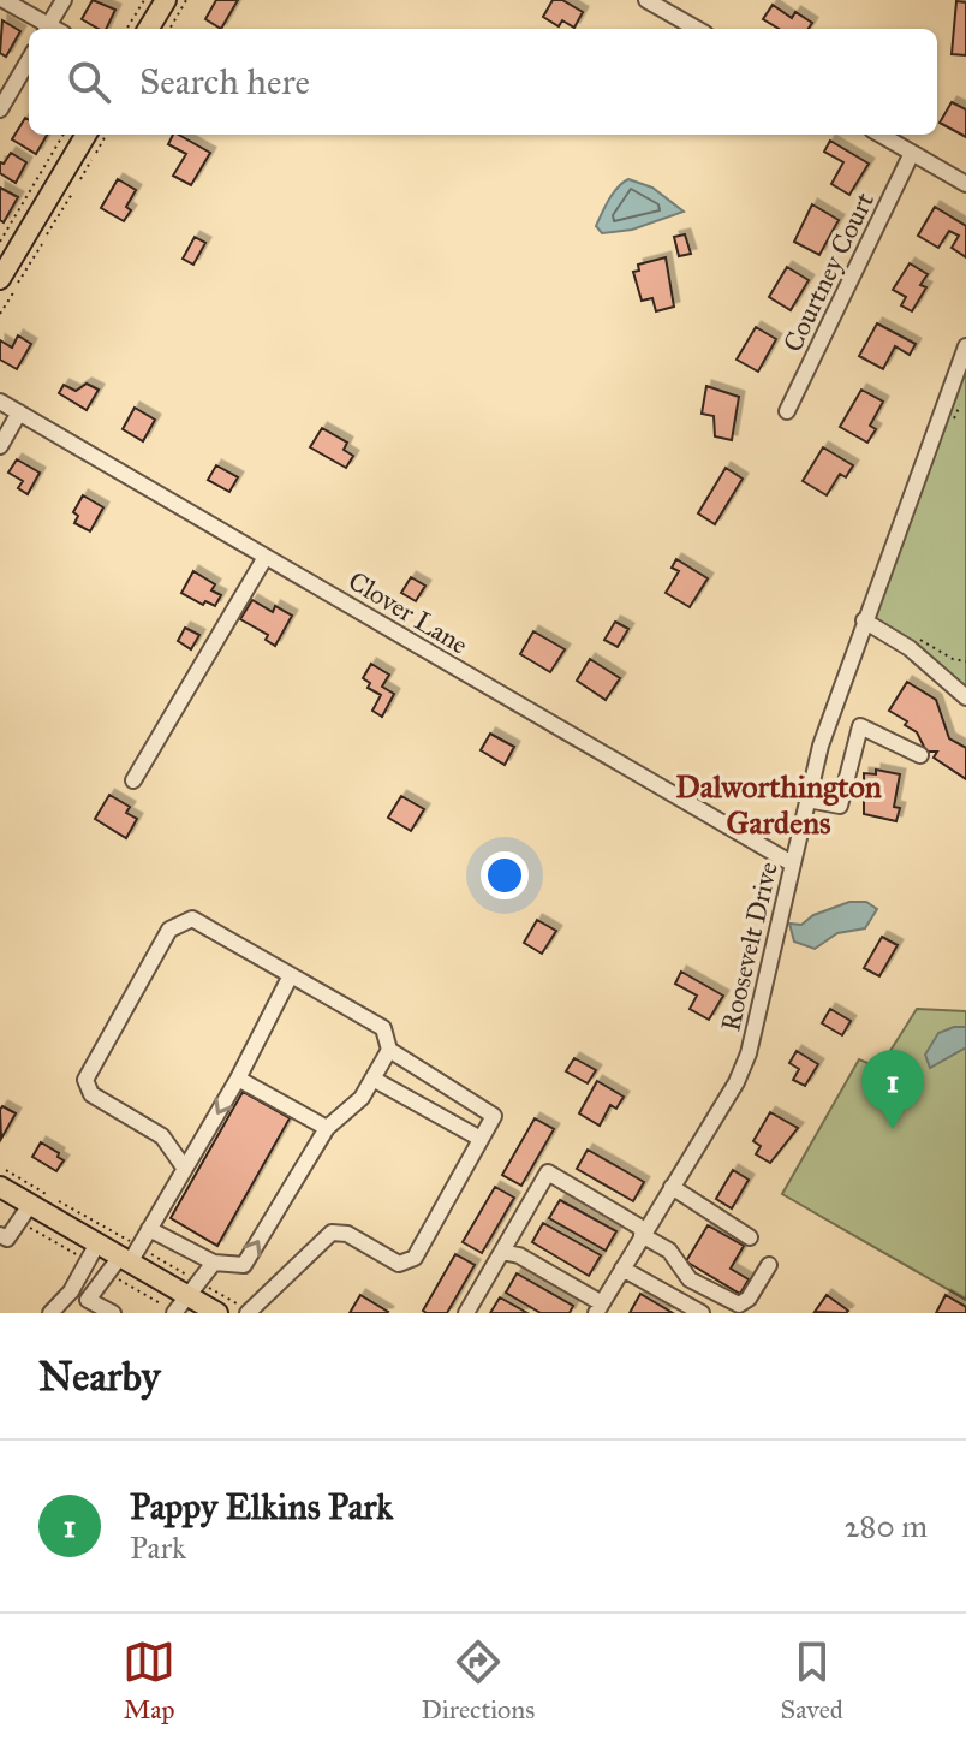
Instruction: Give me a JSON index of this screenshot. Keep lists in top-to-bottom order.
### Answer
{
  "streets": {
    "street": ["Courtney Court", "Clover Lane", "Roosevelt Drive"]
  },
  "crossings": [
    ["Clover Lane", "Roosevelt Drive"]
  ],
  "districts": ["Dalworthington Gardens"],
  "page": {
    "search": "Search here",
    "pins": "1",
    "heading": "Nearby",
    "list": [
      {
        "mark": "1",
        "name": "Pappy Elkins Park",
        "note": "Park",
        "value": "280 m"
      }
    ],
    "nav": ["Map", "Directions", "Saved"]
  }
}
